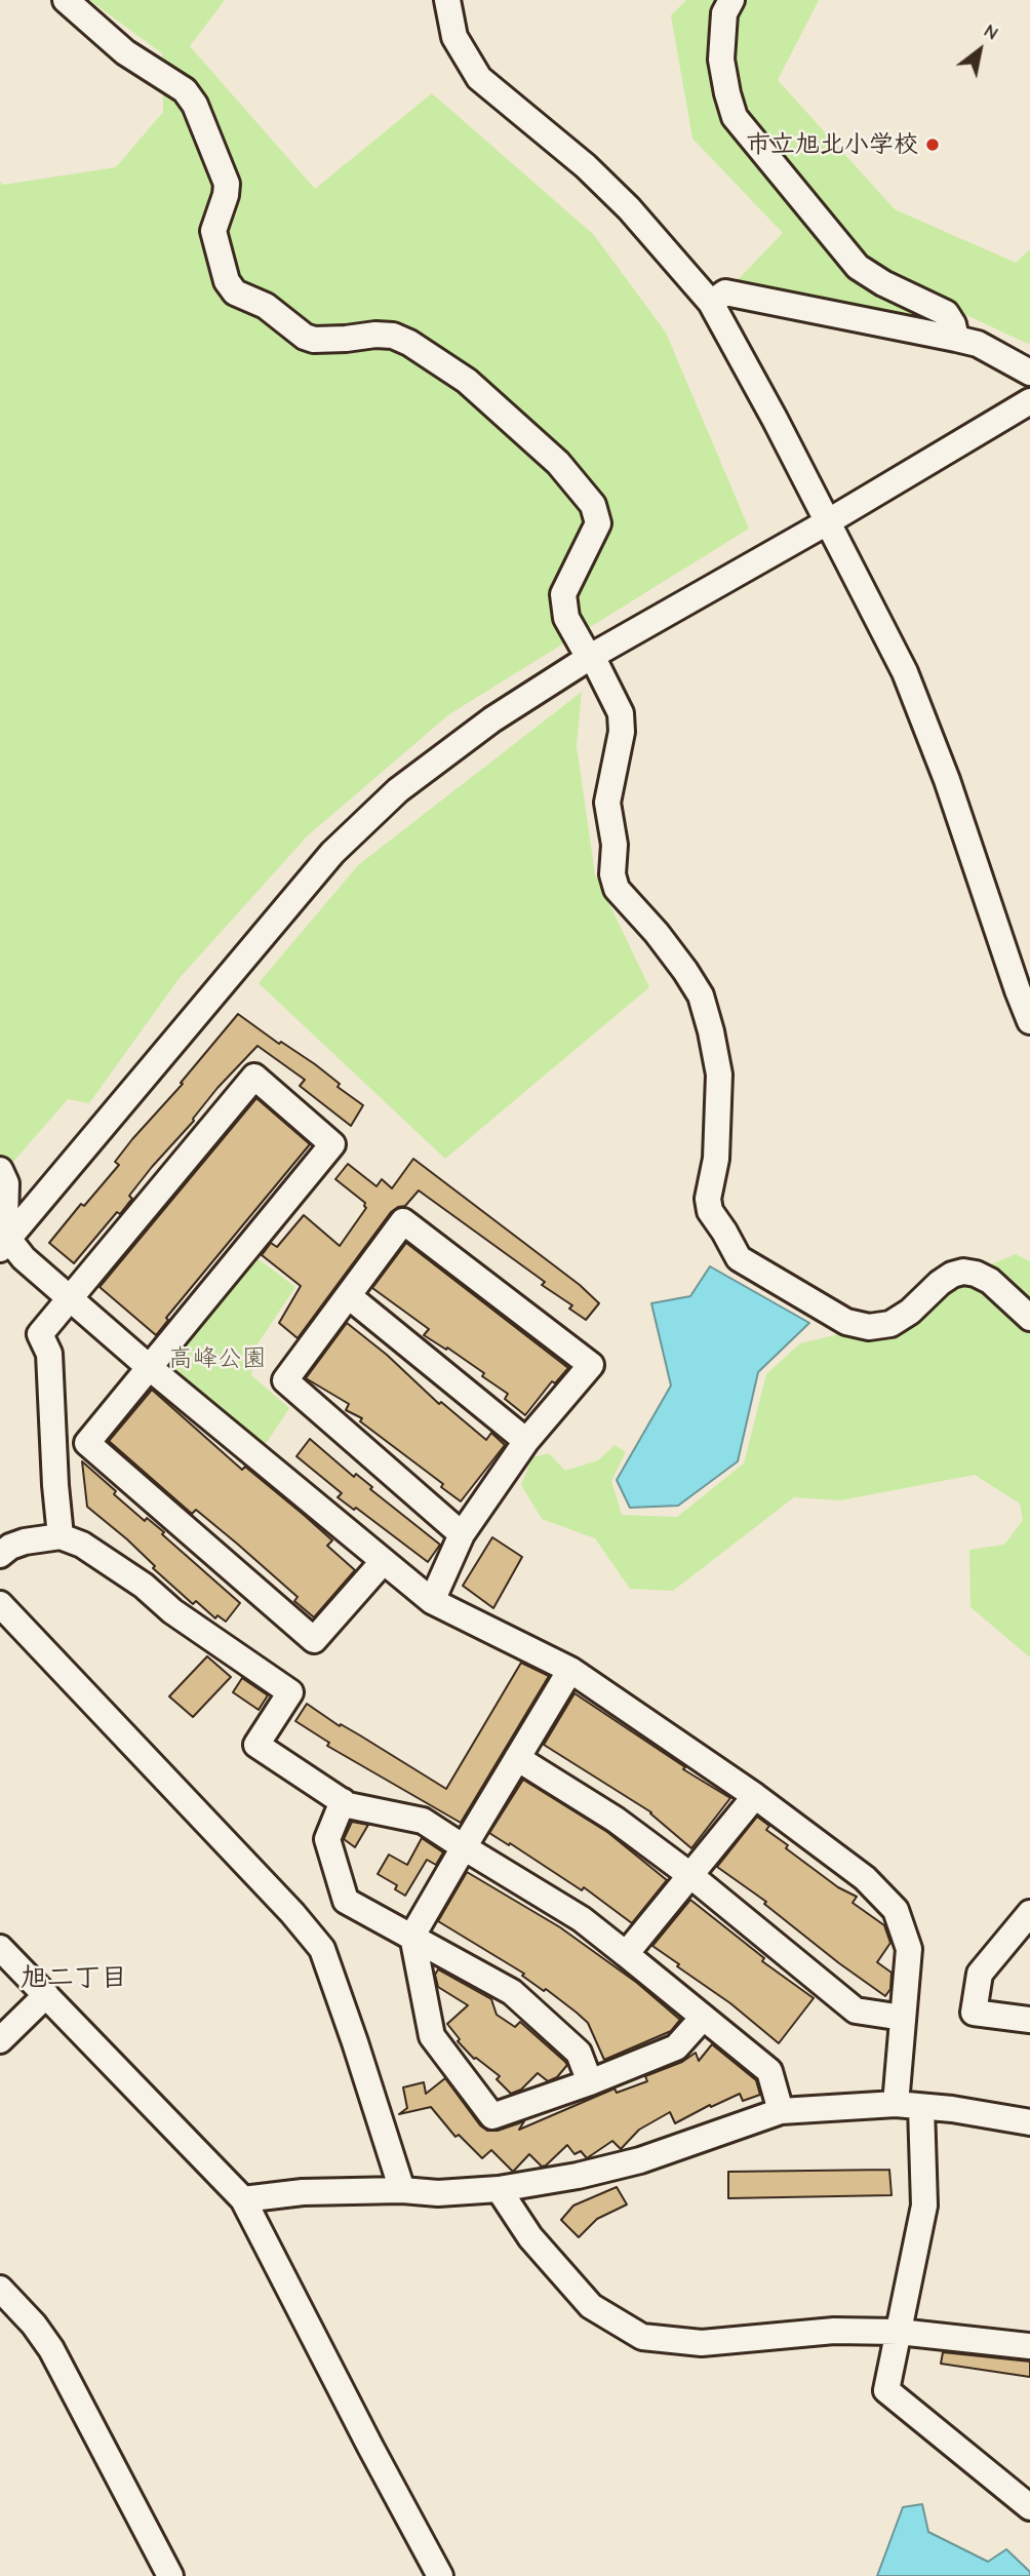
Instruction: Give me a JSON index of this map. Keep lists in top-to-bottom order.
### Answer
{
  "districts": ["旭二丁目"],
  "parks": ["高峰公園"],
  "places": ["市立旭北小学校"],
  "north": "top right"
}
